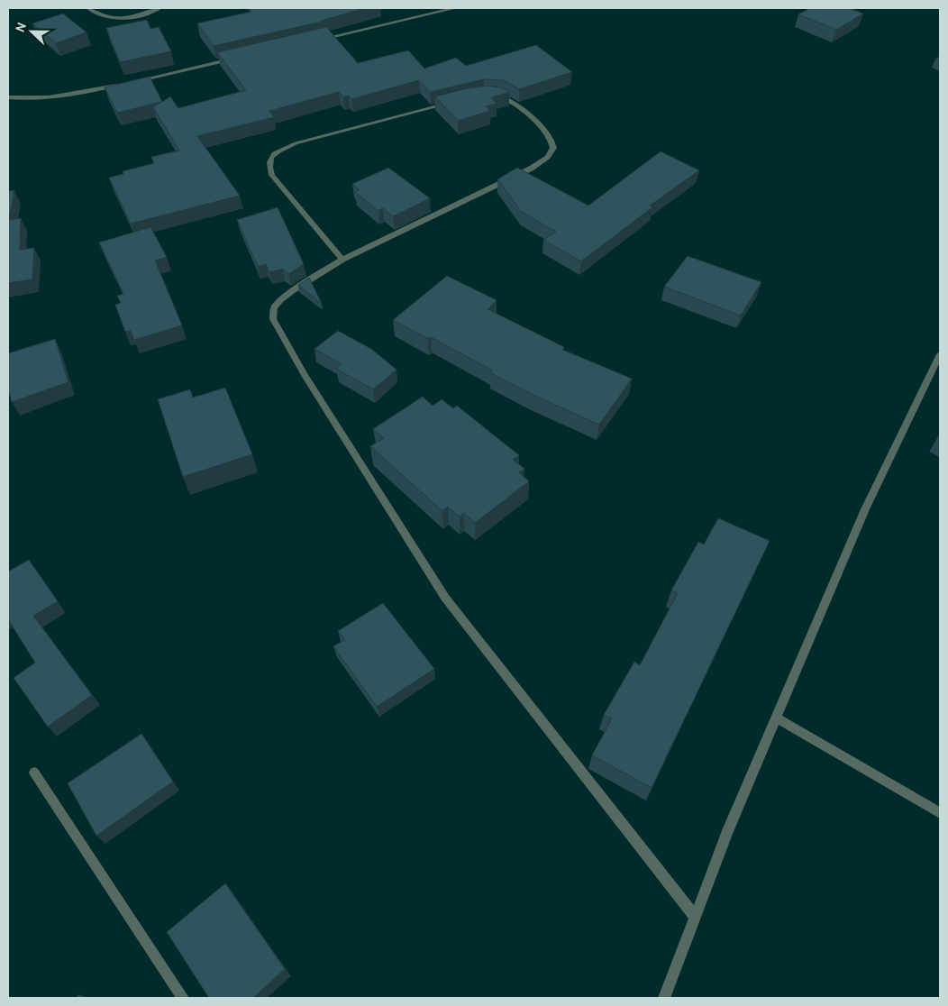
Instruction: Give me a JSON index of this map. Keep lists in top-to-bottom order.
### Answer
{
  "north": "left"
}
